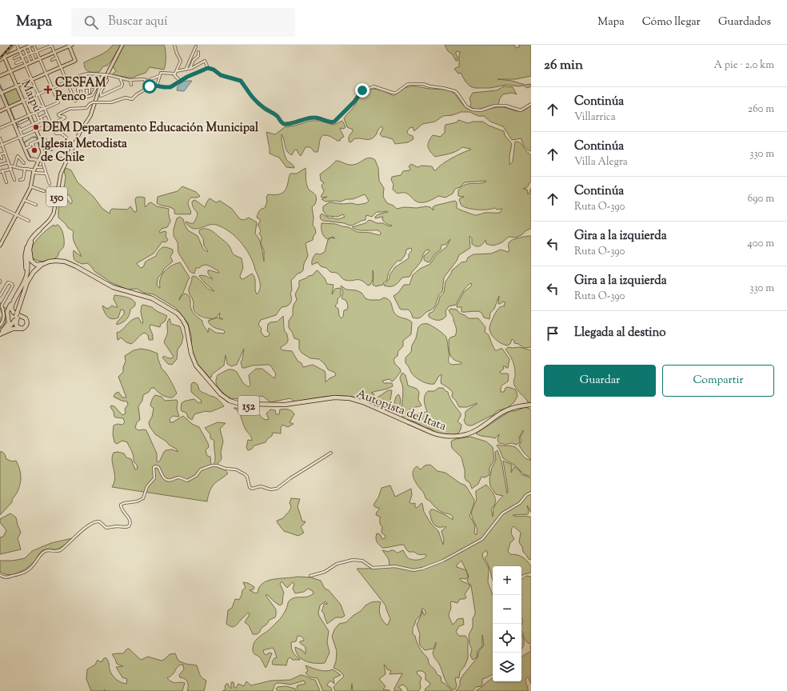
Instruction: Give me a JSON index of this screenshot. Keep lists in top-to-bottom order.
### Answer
{
  "streets": {
    "highway": ["152", "Autopista del Itata"],
    "main road": ["Maipú", "150"]
  },
  "places": {
    "health": ["CESFAM Penco"],
    "other": ["DEM Departamento Educación Municipal", "Iglesia Metodista de Chile"]
  },
  "page": {
    "header": "Mapa",
    "search": "Buscar aquí",
    "nav": ["Mapa", "Cómo llegar", "Guardados"],
    "heading": ["26 min", "A pie · 2.0 km"],
    "list": [
      ["Continúa", "Villarrica", "260 m"],
      ["Continúa", "Villa Alegra", "330 m"],
      ["Continúa", "Ruta O-390", "690 m"],
      ["Gira a la izquierda", "Ruta O-390", "400 m"],
      ["Gira a la izquierda", "Ruta O-390", "330 m"],
      "Llegada al destino"
    ],
    "buttons": ["Guardar", "Compartir"],
    "map_buttons": ["+", "−"]
  }
}
